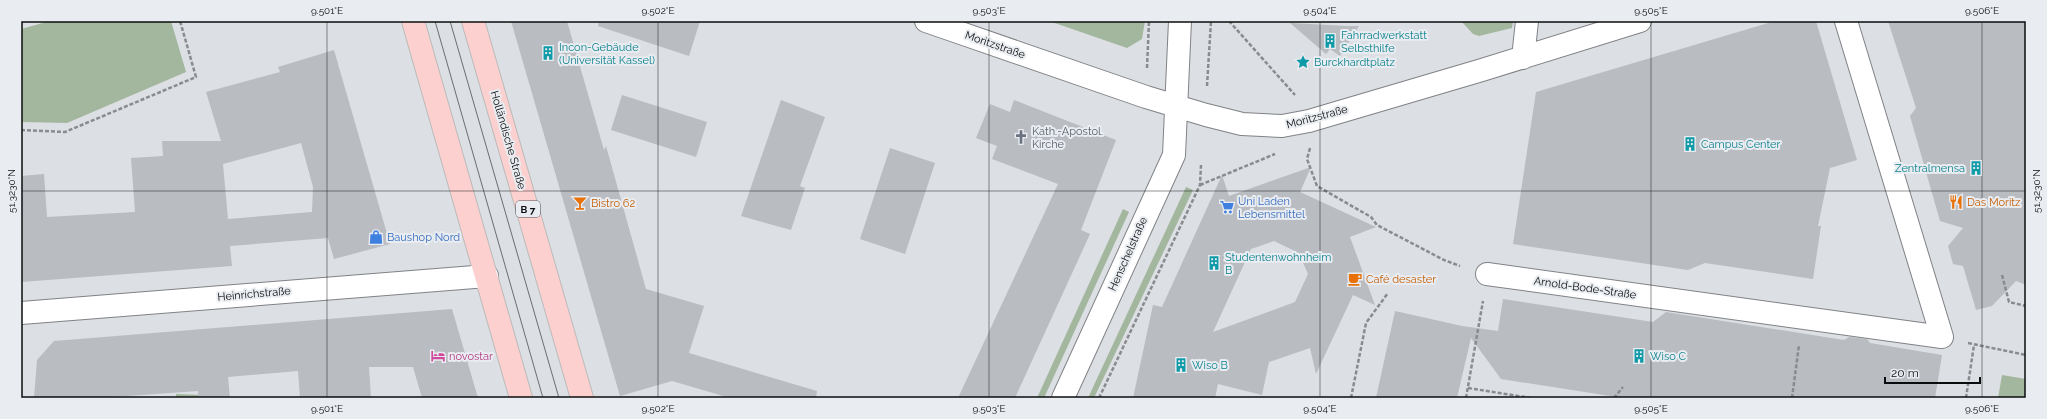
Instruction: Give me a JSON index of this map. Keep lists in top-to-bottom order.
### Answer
{
  "streets": {
    "main road": ["Holländische Straße", "B 7"],
    "street": [
      "Moritzstraße",
      "Henschelstraße",
      "Arnold-Bode-Straße",
      "Heinrichstraße"
    ]
  },
  "crossings": [
    ["Moritzstraße", "Henschelstraße"]
  ],
  "places": {
    "building": [
      "Fahrradwerkstatt Selbsthilfe",
      "Incon-Gebäude (Universität Kassel)",
      "Campus Center",
      "Zentralmensa",
      "Studentenwohnheim B",
      "Wiso C",
      "Wiso B"
    ],
    "place": ["Burckhardtplatz"],
    "church": ["Kath.-Apostol. Kirche"],
    "restaurant": ["Das Moritz"],
    "bar": ["Bistro 62"],
    "supermarket": ["Uni Laden Lebensmittel"],
    "shop": ["Baushop Nord"],
    "cafe": ["Café desaster"],
    "hotel": ["novostar"]
  },
  "scale_bar": "20 m",
  "coordinates": [
    "9.501°E",
    "9.502°E",
    "9.503°E",
    "9.504°E",
    "9.505°E",
    "9.506°E",
    "51.3230°N"
  ]
}
